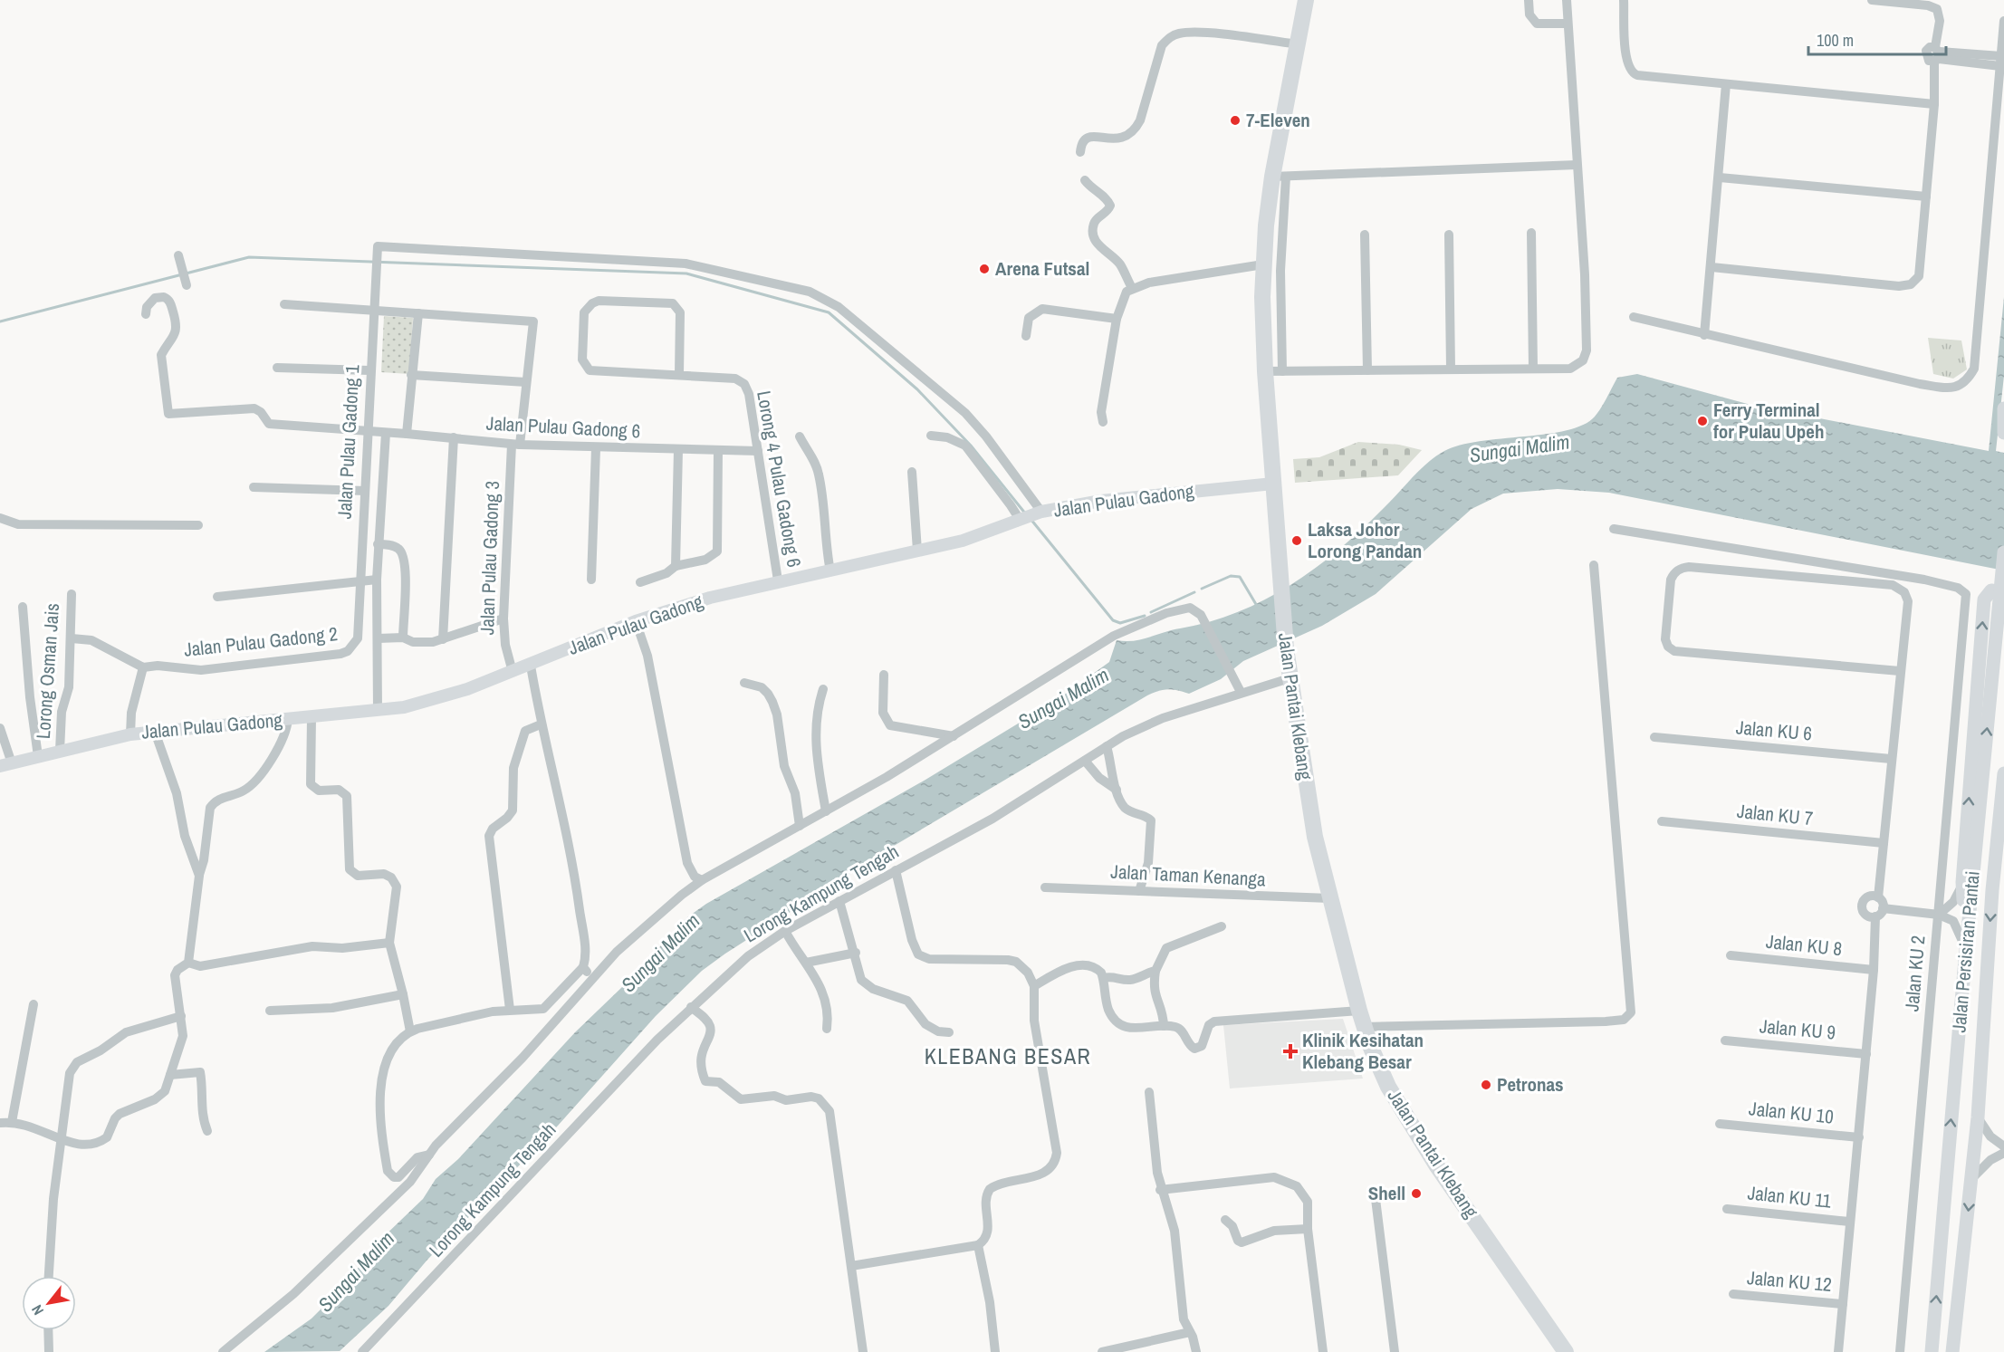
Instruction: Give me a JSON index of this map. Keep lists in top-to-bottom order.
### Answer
{
  "streets": {
    "highway": ["Jalan Pantai Klebang"],
    "main road": ["Jalan Pulau Gadong", "Jalan Persisiran Pantai"],
    "street": [
      "Jalan Pulau Gadong 6",
      "Jalan Pulau Gadong 1",
      "Lorong 4 Pulau Gadong 6",
      "Jalan Pulau Gadong 3",
      "Jalan Pulau Gadong 2",
      "Lorong Osman Jais",
      "Jalan KU 6",
      "Jalan KU 7",
      "Jalan Taman Kenanga",
      "Lorong Kampung Tengah",
      "Jalan KU 8",
      "Jalan KU 2",
      "Jalan KU 9",
      "Jalan KU 10",
      "Jalan KU 11",
      "Jalan KU 12"
    ]
  },
  "crossings": [
    ["Jalan Pulau Gadong 6", "Jalan Pulau Gadong 1"],
    ["Jalan Pulau Gadong 6", "Lorong 4 Pulau Gadong 6"],
    ["Jalan Pulau Gadong 6", "Jalan Pulau Gadong 3"],
    ["Jalan Pulau Gadong 1", "Jalan Pulau Gadong"],
    ["Jalan Pulau Gadong 1", "Jalan Pulau Gadong 2"],
    ["Lorong 4 Pulau Gadong 6", "Jalan Pulau Gadong"],
    ["Jalan Pulau Gadong", "Jalan Pulau Gadong 3"],
    ["Jalan Pulau Gadong", "Lorong Osman Jais"],
    ["Jalan Pulau Gadong", "Jalan Pantai Klebang"],
    ["Jalan Pulau Gadong 2", "Lorong Osman Jais"],
    ["Jalan Pantai Klebang", "Jalan Taman Kenanga"],
    ["Jalan Pantai Klebang", "Lorong Kampung Tengah"]
  ],
  "districts": ["KLEBANG BESAR"],
  "water": ["Sungai Malim"],
  "places": {
    "other": [
      "7-Eleven",
      "Arena Futsal",
      "Ferry Terminal for Pulau Upeh",
      "Laksa Johor Lorong Pandan",
      "Petronas",
      "Shell"
    ],
    "health": ["Klinik Kesihatan Klebang Besar"]
  },
  "scale_bar": "100 m",
  "north": "bottom left"
}
